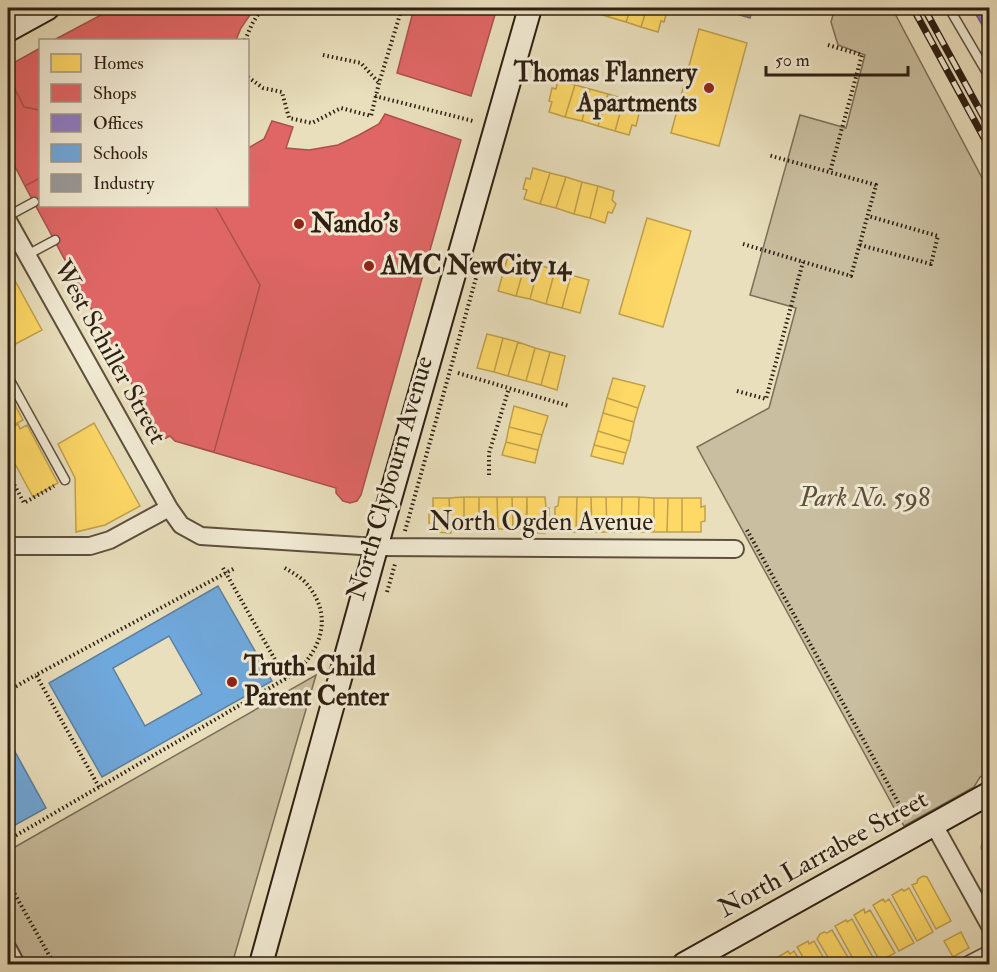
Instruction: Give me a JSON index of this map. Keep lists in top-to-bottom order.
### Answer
{
  "streets": {
    "main road": ["North Clybourn Avenue", "North Larrabee Street"],
    "street": ["West Schiller Street", "North Ogden Avenue"]
  },
  "crossings": [
    ["West Schiller Street", "North Ogden Avenue"],
    ["North Clybourn Avenue", "North Ogden Avenue"]
  ],
  "parks": ["Park No. 598"],
  "places": [
    "Thomas Flannery Apartments",
    "Nando's",
    "AMC NewCity 14",
    "Truth-Child Parent Center"
  ],
  "legend": [
    "Homes",
    "Shops",
    "Offices",
    "Schools",
    "Industry"
  ],
  "scale_bar": "50 m"
}
